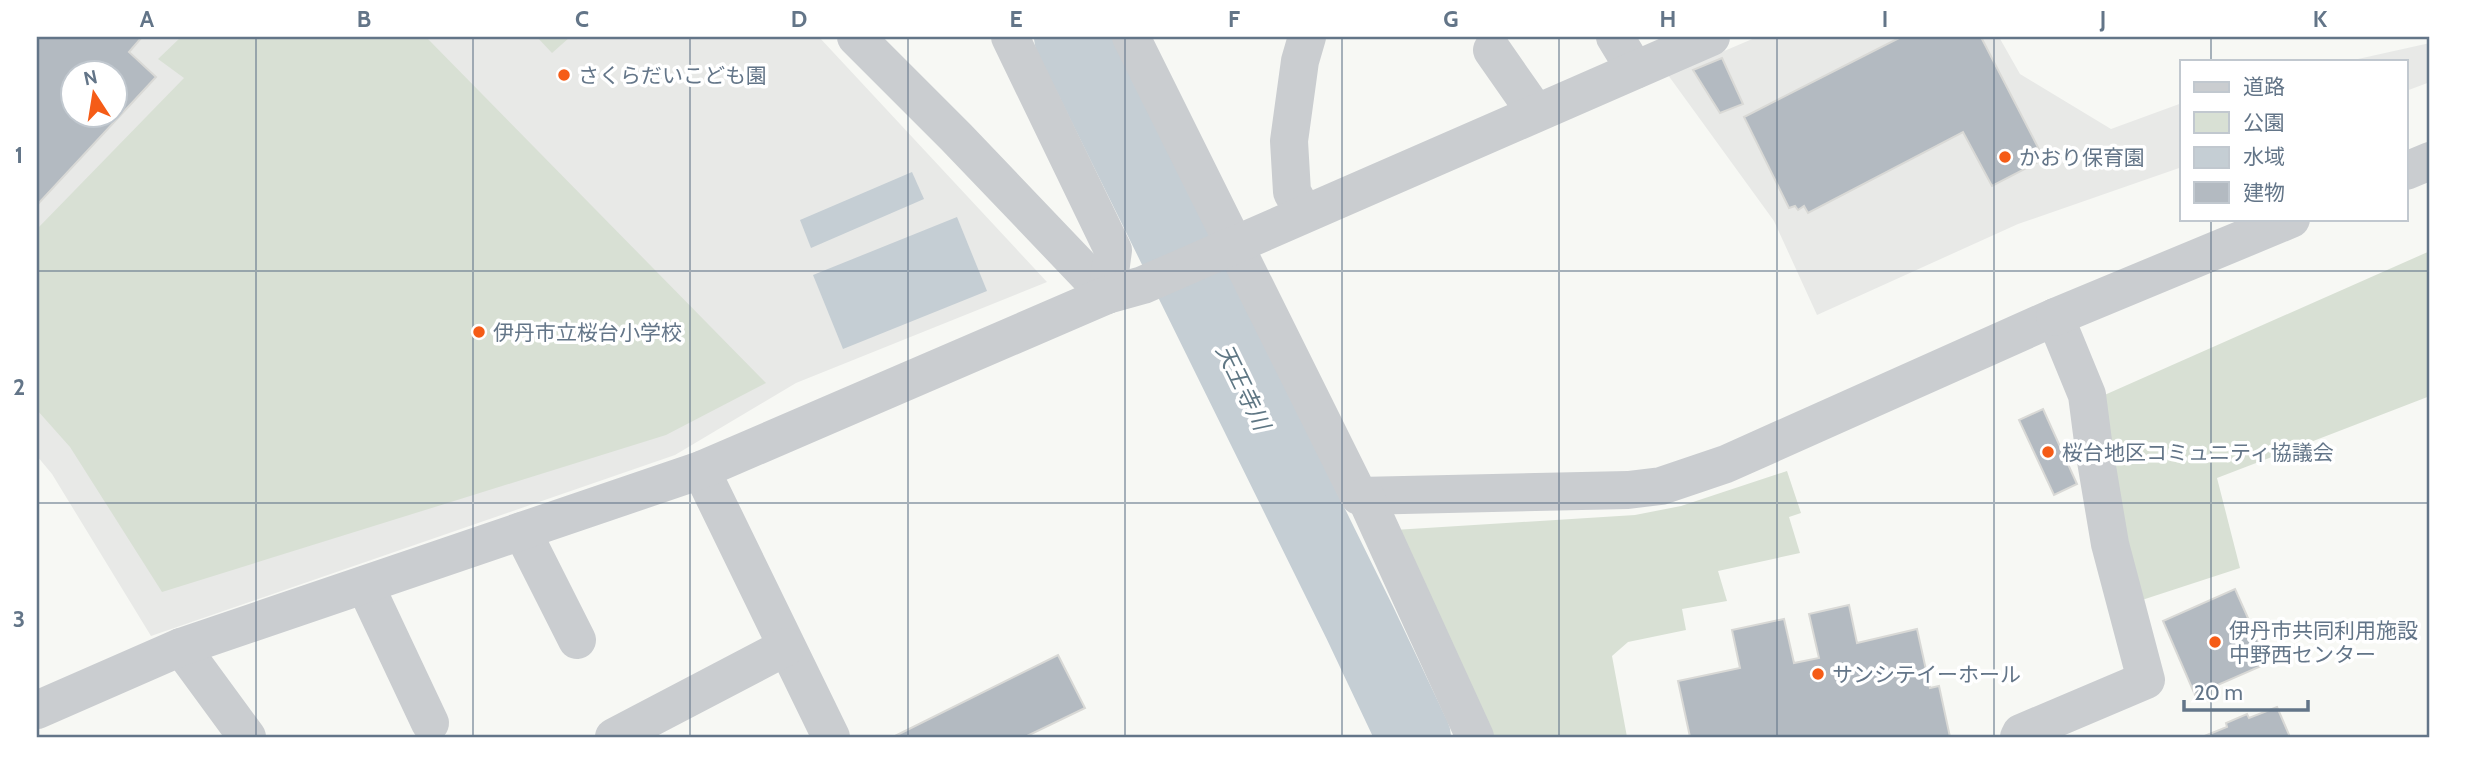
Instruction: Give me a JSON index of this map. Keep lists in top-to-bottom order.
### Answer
{
  "water": ["天王寺川"],
  "places": [
    "さくらだいこども園",
    "かおり保育園",
    "伊丹市立桜台小学校",
    "桜台地区コミュニティ協議会",
    "伊丹市共同利用施設 中野西センター",
    "サンシテイーホール"
  ],
  "legend": [
    "道路",
    "公園",
    "水域",
    "建物"
  ],
  "scale_bar": "20 m",
  "north": "top",
  "grid": {
    "columns": [
      "A",
      "B",
      "C",
      "D",
      "E",
      "F",
      "G",
      "H",
      "I",
      "J",
      "K"
    ],
    "rows": ["1", "2", "3"]
  }
}
